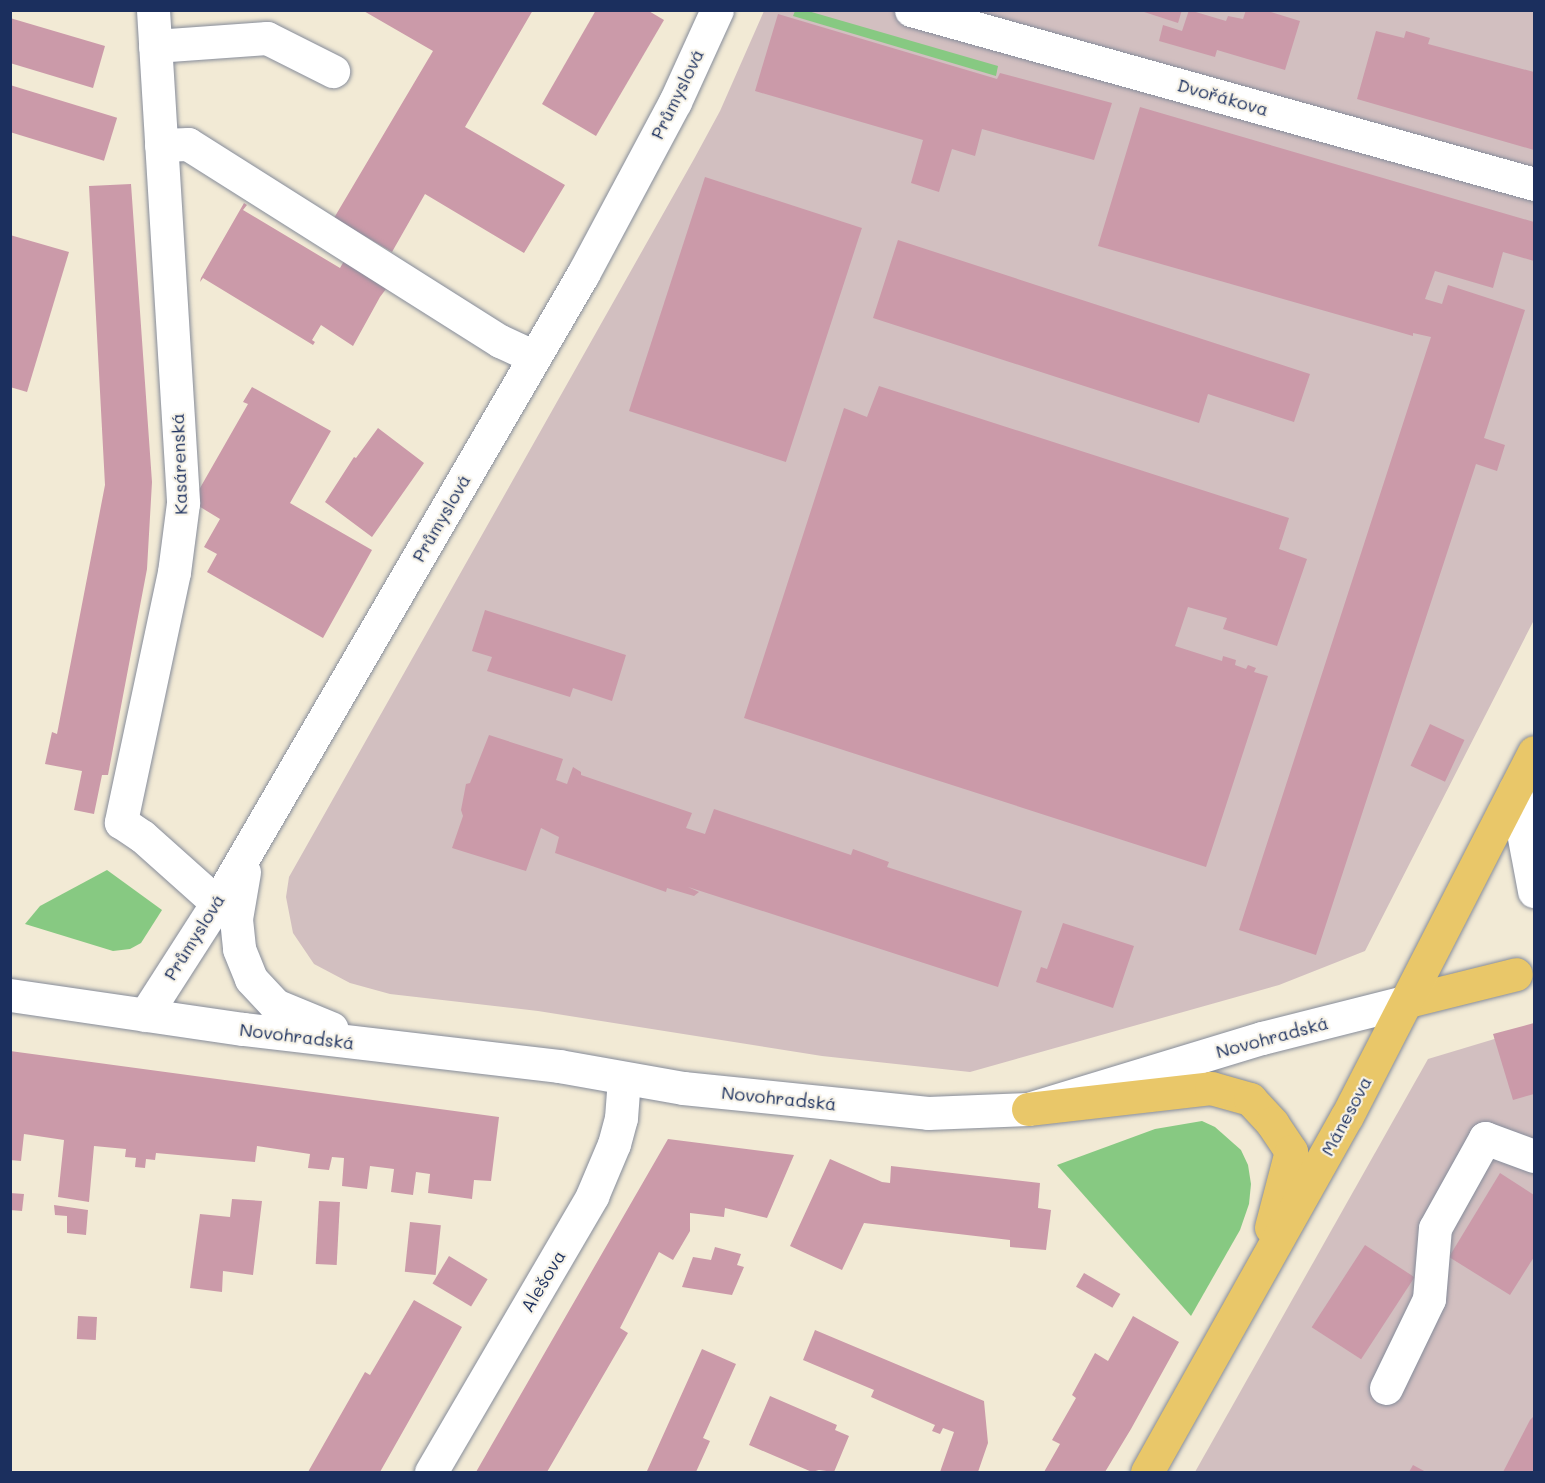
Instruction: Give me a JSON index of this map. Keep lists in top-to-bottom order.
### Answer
{
  "streets": {
    "main road": ["Novohradská", "Mánesova"],
    "street": [
      "Průmyslová",
      "Dvořákova",
      "Kasárenská",
      "Alešova"
    ]
  },
  "crossings": [
    ["Průmyslová", "Kasárenská"],
    ["Průmyslová", "Novohradská"],
    ["Novohradská", "Mánesova"],
    ["Novohradská", "Alešova"]
  ]
}
